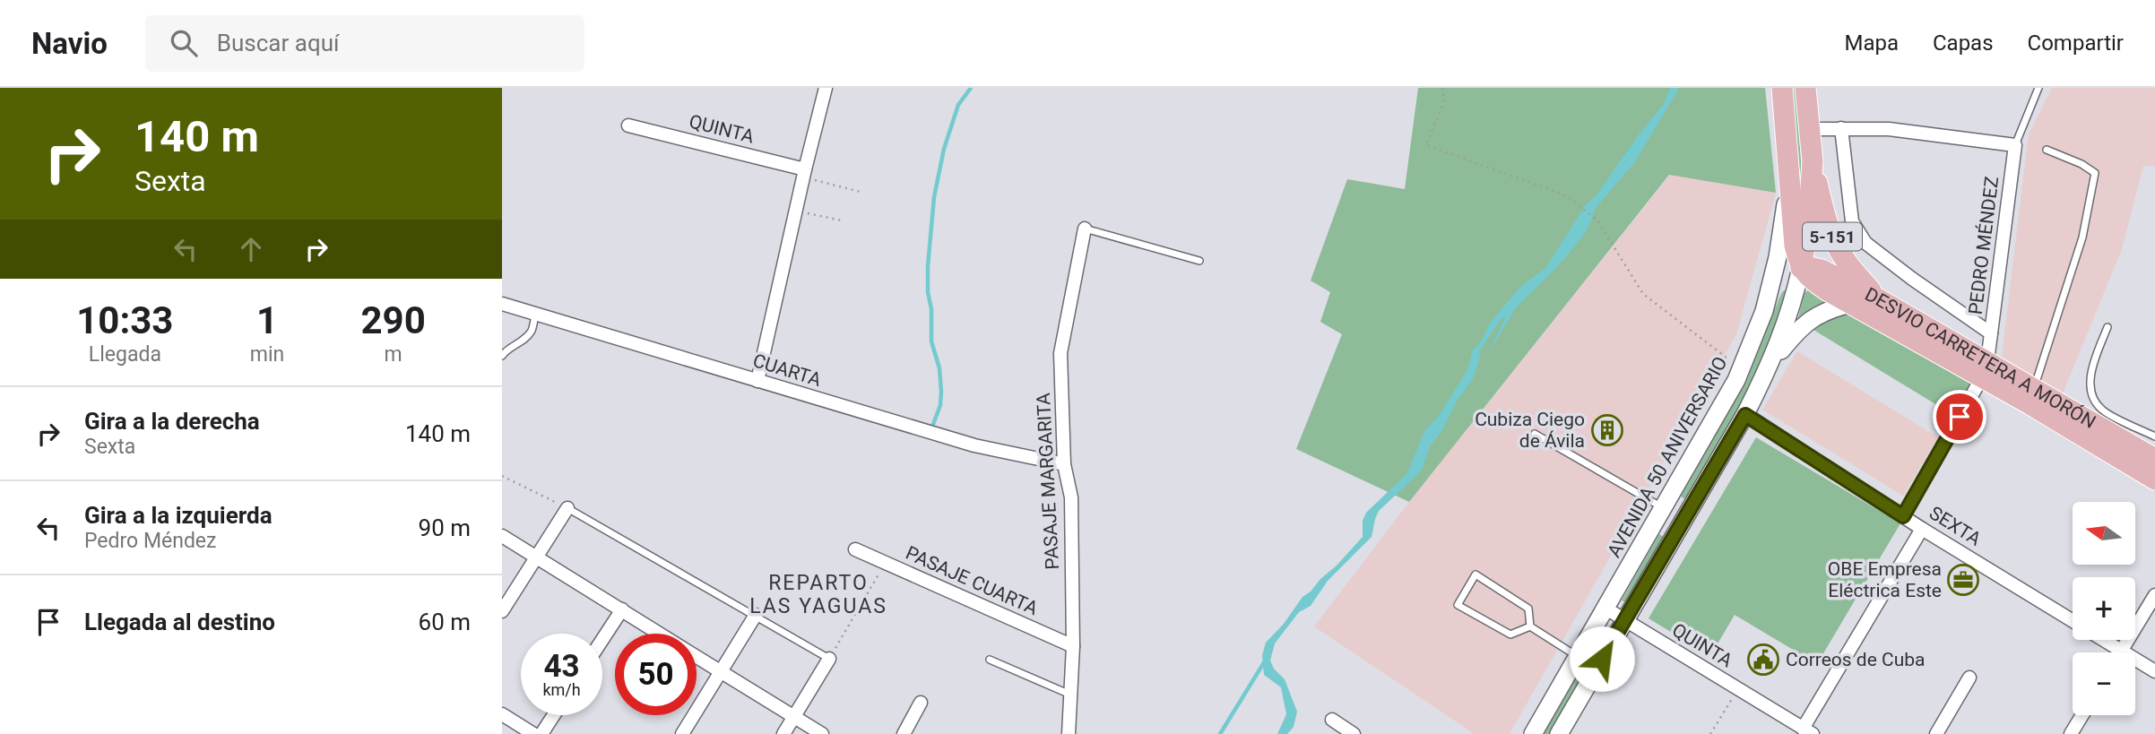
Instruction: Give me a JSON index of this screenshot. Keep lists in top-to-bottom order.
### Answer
{
  "streets": {
    "main road": ["5-151", "DESVIO CARRETERA A MORÓN", "AVENIDA 50 ANIVERSARIO"],
    "street": [
      "QUINTA",
      "PEDRO MÉNDEZ",
      "CUARTA",
      "PASAJE MARGARITA",
      "SEXTA",
      "PASAJE CUARTA"
    ]
  },
  "crossings": [
    ["QUINTA", "AVENIDA 50 ANIVERSARIO"],
    ["5-151", "DESVIO CARRETERA A MORÓN"],
    ["5-151", "AVENIDA 50 ANIVERSARIO"],
    ["PEDRO MÉNDEZ", "DESVIO CARRETERA A MORÓN"],
    ["PEDRO MÉNDEZ", "SEXTA"],
    ["CUARTA", "PASAJE MARGARITA"],
    ["PASAJE MARGARITA", "PASAJE CUARTA"]
  ],
  "districts": ["REPARTO LAS YAGUAS"],
  "places": {
    "building": ["Cubiza Ciego de Ávila"],
    "office": ["OBE Empresa Eléctrica Este"],
    "public building": ["Correos de Cuba"]
  },
  "north": "left",
  "page": {
    "header": "Navio",
    "search": "Buscar aquí",
    "nav": ["Mapa", "Capas", "Compartir"],
    "turn": ["140 m", "Sexta"],
    "eta": [
      "10:33",
      "Llegada",
      "1",
      "min",
      "290",
      "m"
    ],
    "list": [
      {
        "name": "Gira a la derecha",
        "note": "Sexta",
        "value": "140 m"
      },
      {
        "name": "Gira a la izquierda",
        "note": "Pedro Méndez",
        "value": "90 m"
      },
      {
        "name": "Llegada al destino",
        "value": "60 m"
      }
    ],
    "map_buttons": ["+", "−"],
    "speed": "43 km/h",
    "limit": "50"
  }
}
